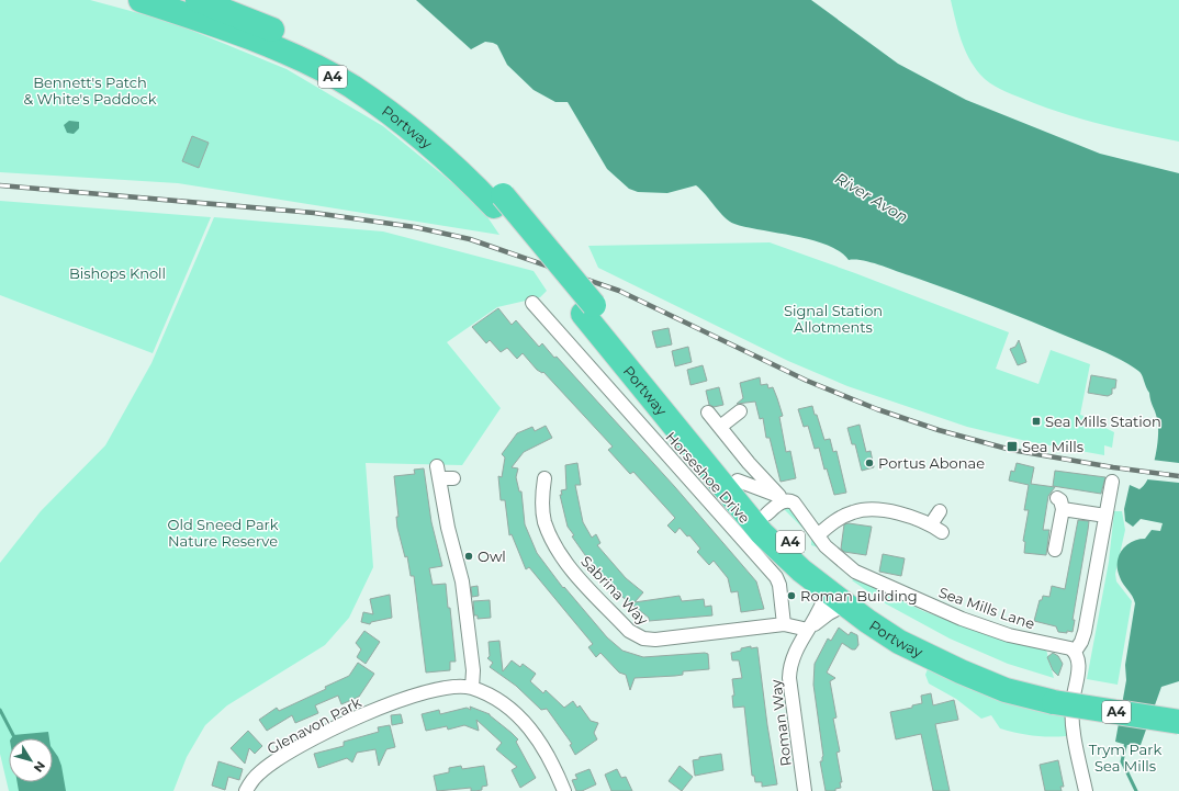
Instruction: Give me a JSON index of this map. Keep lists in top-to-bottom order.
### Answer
{
  "streets": {
    "highway": ["A4", "Portway"],
    "street": [
      "Horseshoe Drive",
      "Sabrina Way",
      "Sea Mills Lane",
      "Roman Way",
      "Glenavon Park"
    ]
  },
  "crossings": [
    ["Portway", "Sea Mills Lane"],
    ["Portway", "Roman Way"],
    ["Horseshoe Drive", "Sabrina Way"],
    ["Sabrina Way", "Roman Way"]
  ],
  "water": ["River Avon"],
  "parks": [
    "Bennett's Patch & White's Paddock",
    "Bishops Knoll",
    "Signal Station Allotments",
    "Old Sneed Park Nature Reserve",
    "Trym Park Sea Mills"
  ],
  "places": {
    "transit": ["Sea Mills Station", "Sea Mills"],
    "other": ["Portus Abonae", "Owl", "Roman Building"]
  },
  "north": "bottom right"
}
